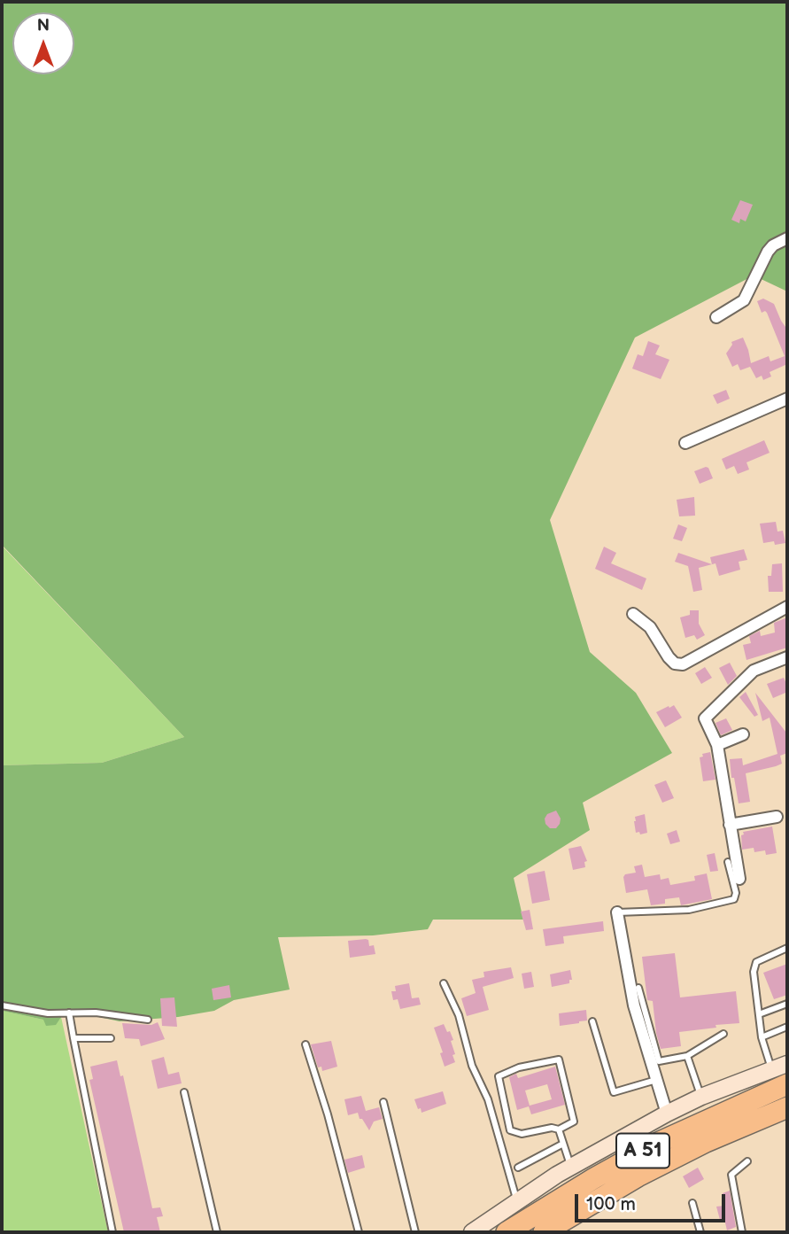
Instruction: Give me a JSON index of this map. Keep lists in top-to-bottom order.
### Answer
{
  "streets": {
    "highway": ["A 51"]
  },
  "scale_bar": "100 m",
  "north": "top"
}
